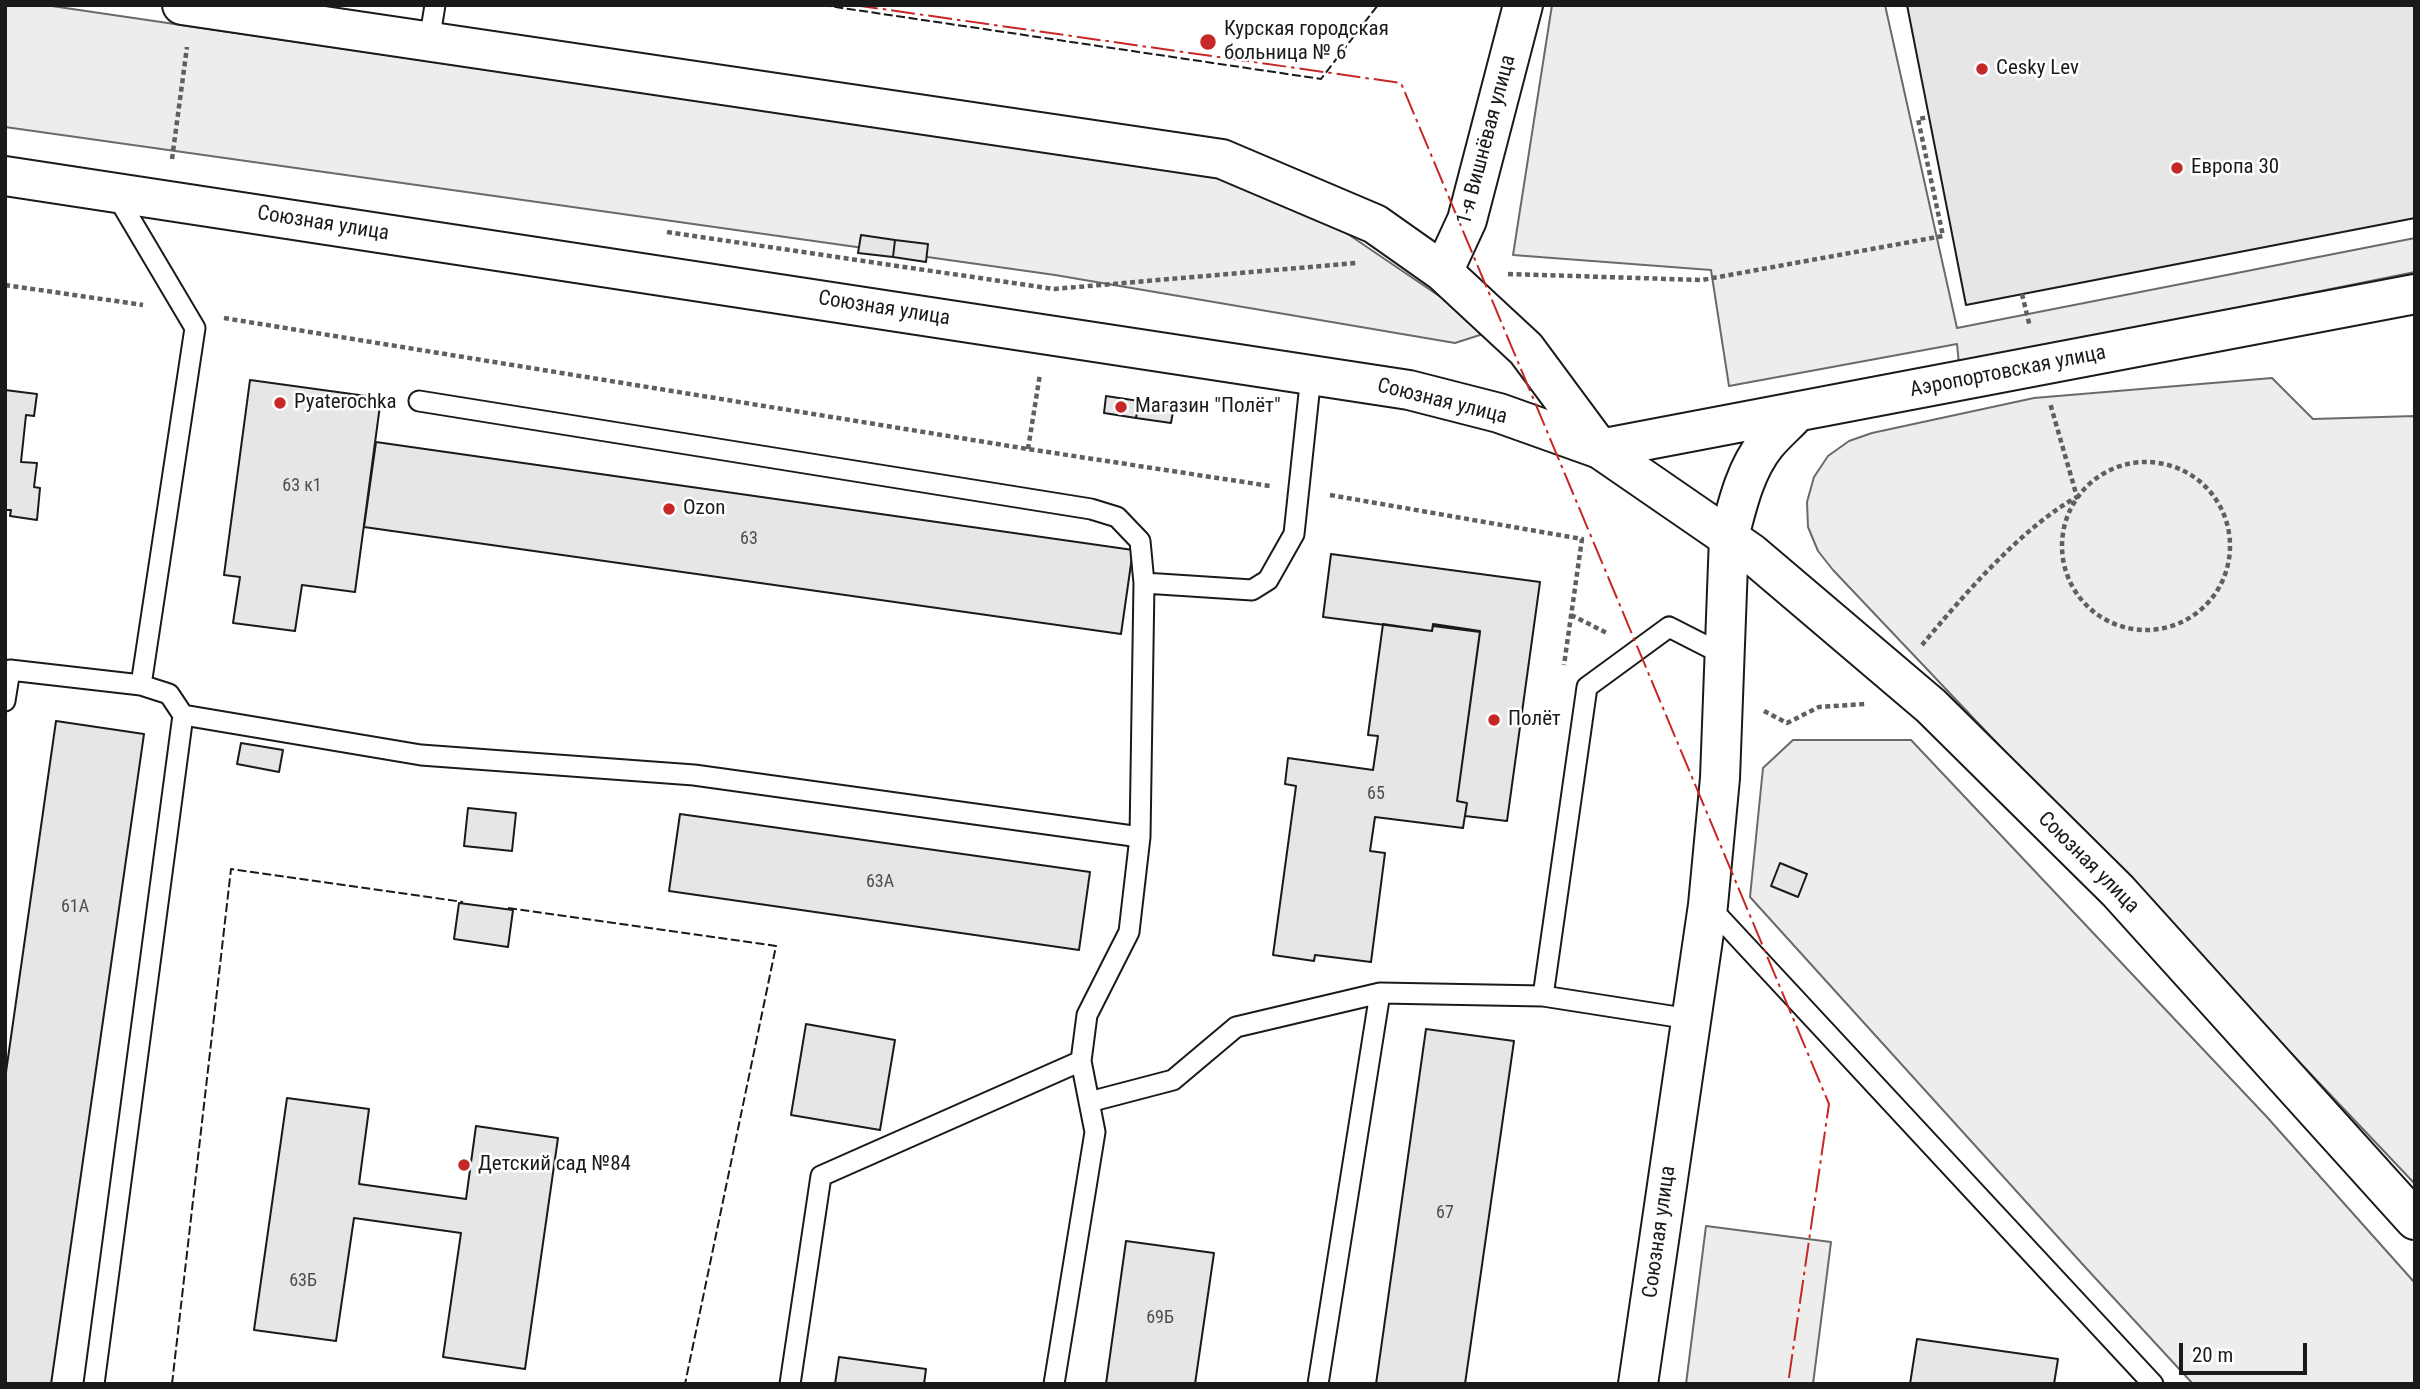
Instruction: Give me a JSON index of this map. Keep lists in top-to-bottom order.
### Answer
{
  "streets": {
    "street": ["1-я Вишнёвая улица", "Союзная улица", "Аэропортовская улица"]
  },
  "crossings": [
    ["Союзная улица", "Аэропортовская улица"]
  ],
  "places": [
    "Курская городская больница № 6",
    "Cesky Lev",
    "Европа 30",
    "Pyaterochka",
    "Магазин \"Полёт\"",
    "Ozon",
    "Полёт",
    "Детский сад №84"
  ],
  "house_numbers": [
    "63 к1",
    "63",
    "65",
    "63А",
    "61А",
    "67",
    "63Б",
    "69Б"
  ],
  "scale_bar": "20 m"
}
